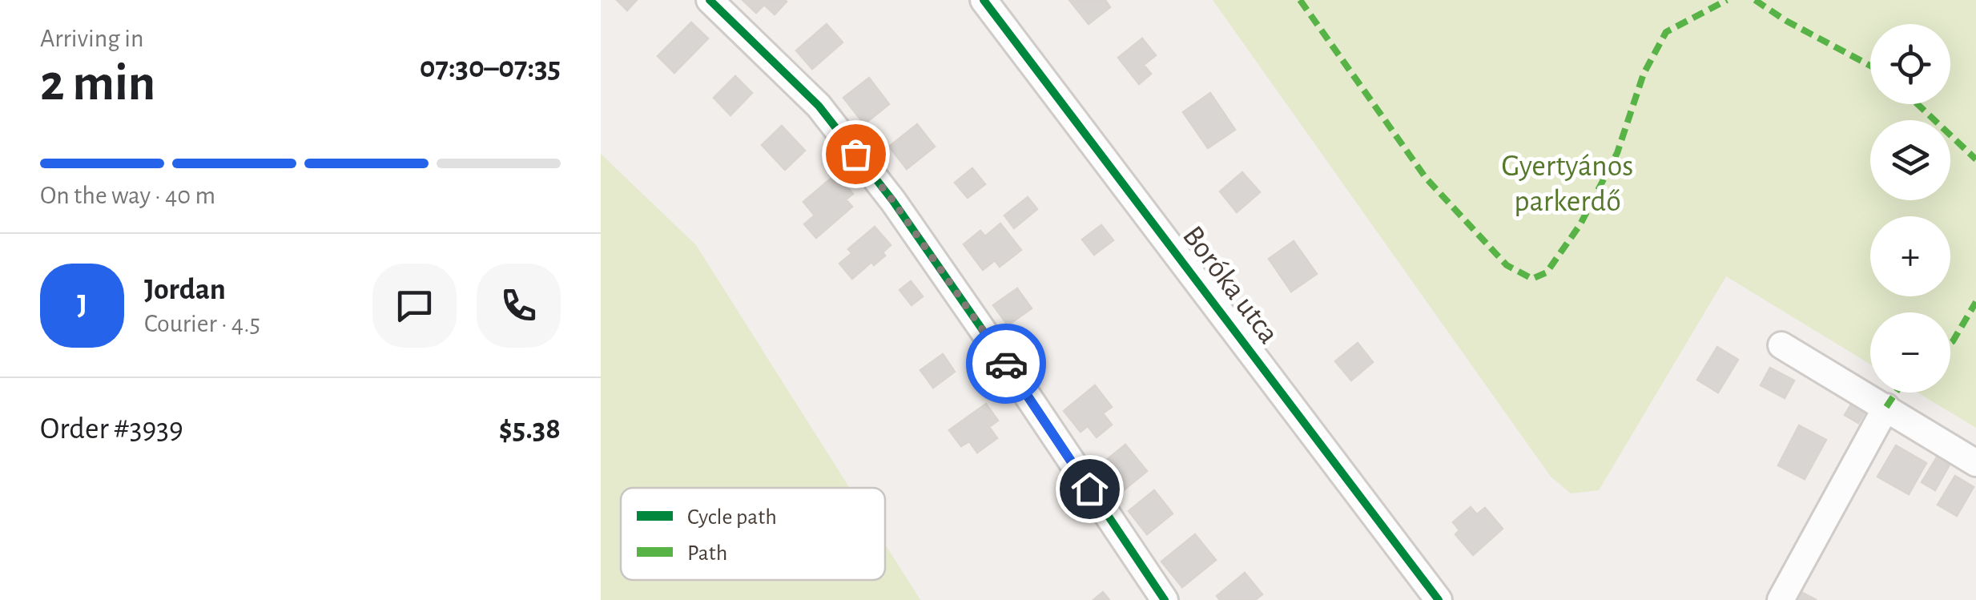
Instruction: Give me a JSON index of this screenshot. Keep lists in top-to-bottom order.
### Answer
{
  "streets": {
    "street": ["Boróka utca"]
  },
  "parks": ["Gyertyános parkerdő"],
  "legend": ["Cycle path", "Path"],
  "page": {
    "heading": ["2 min", "Arriving in", "07:30–07:35"],
    "panel": [
      "Jordan",
      "Courier · 4.5",
      "Order #3939",
      "$5.38"
    ],
    "map_buttons": ["+", "−"],
    "bar": "On the way · 40 m",
    "round": "J"
  }
}
